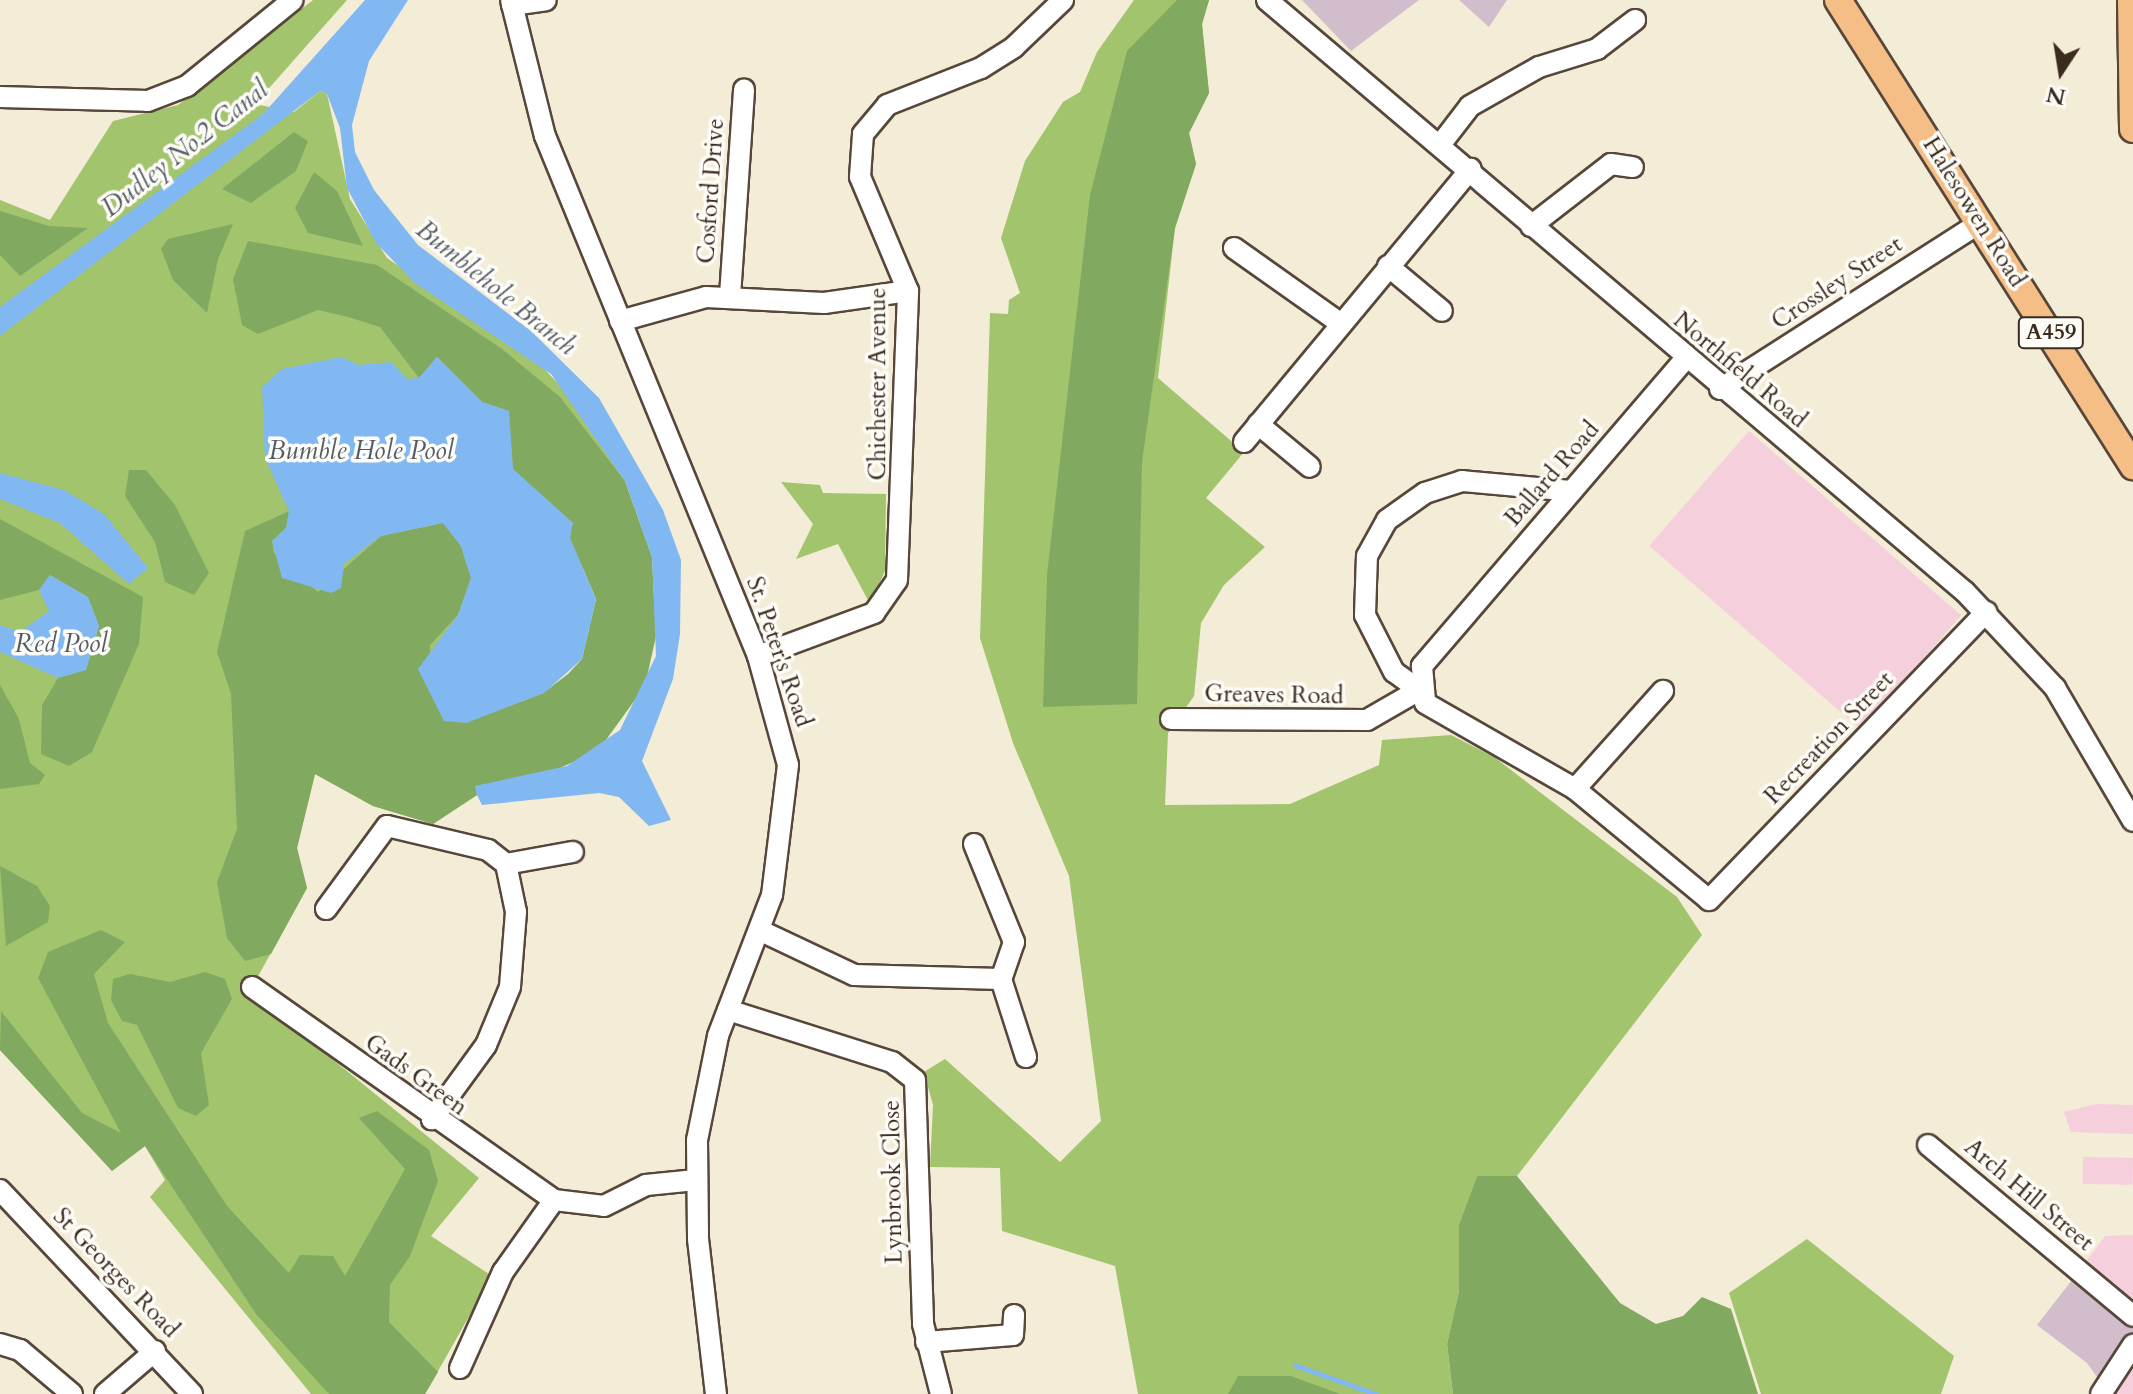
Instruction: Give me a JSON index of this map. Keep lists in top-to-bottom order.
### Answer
{
  "streets": {
    "main road": ["Halesowen Road", "A459"],
    "street": [
      "Cosford Drive",
      "Crossley Street",
      "Northfield Road",
      "Chichester Avenue",
      "Ballard Road",
      "St. Peter's Road",
      "Greaves Road",
      "Recreation Street",
      "Gads Green",
      "Lynbrook Close",
      "Arch Hill Street",
      "St Georges Road"
    ]
  },
  "crossings": [
    ["Halesowen Road", "Crossley Street"],
    ["Crossley Street", "Northfield Road"],
    ["Northfield Road", "Ballard Road"],
    ["Northfield Road", "Recreation Street"],
    ["Chichester Avenue", "St. Peter's Road"],
    ["Ballard Road", "Greaves Road"],
    ["St. Peter's Road", "Gads Green"],
    ["St. Peter's Road", "Lynbrook Close"]
  ],
  "water": [
    "Dudley No.2 Canal",
    "Bumblehole Branch",
    "Bumble Hole Pool",
    "Red Pool"
  ],
  "north": "bottom"
}
